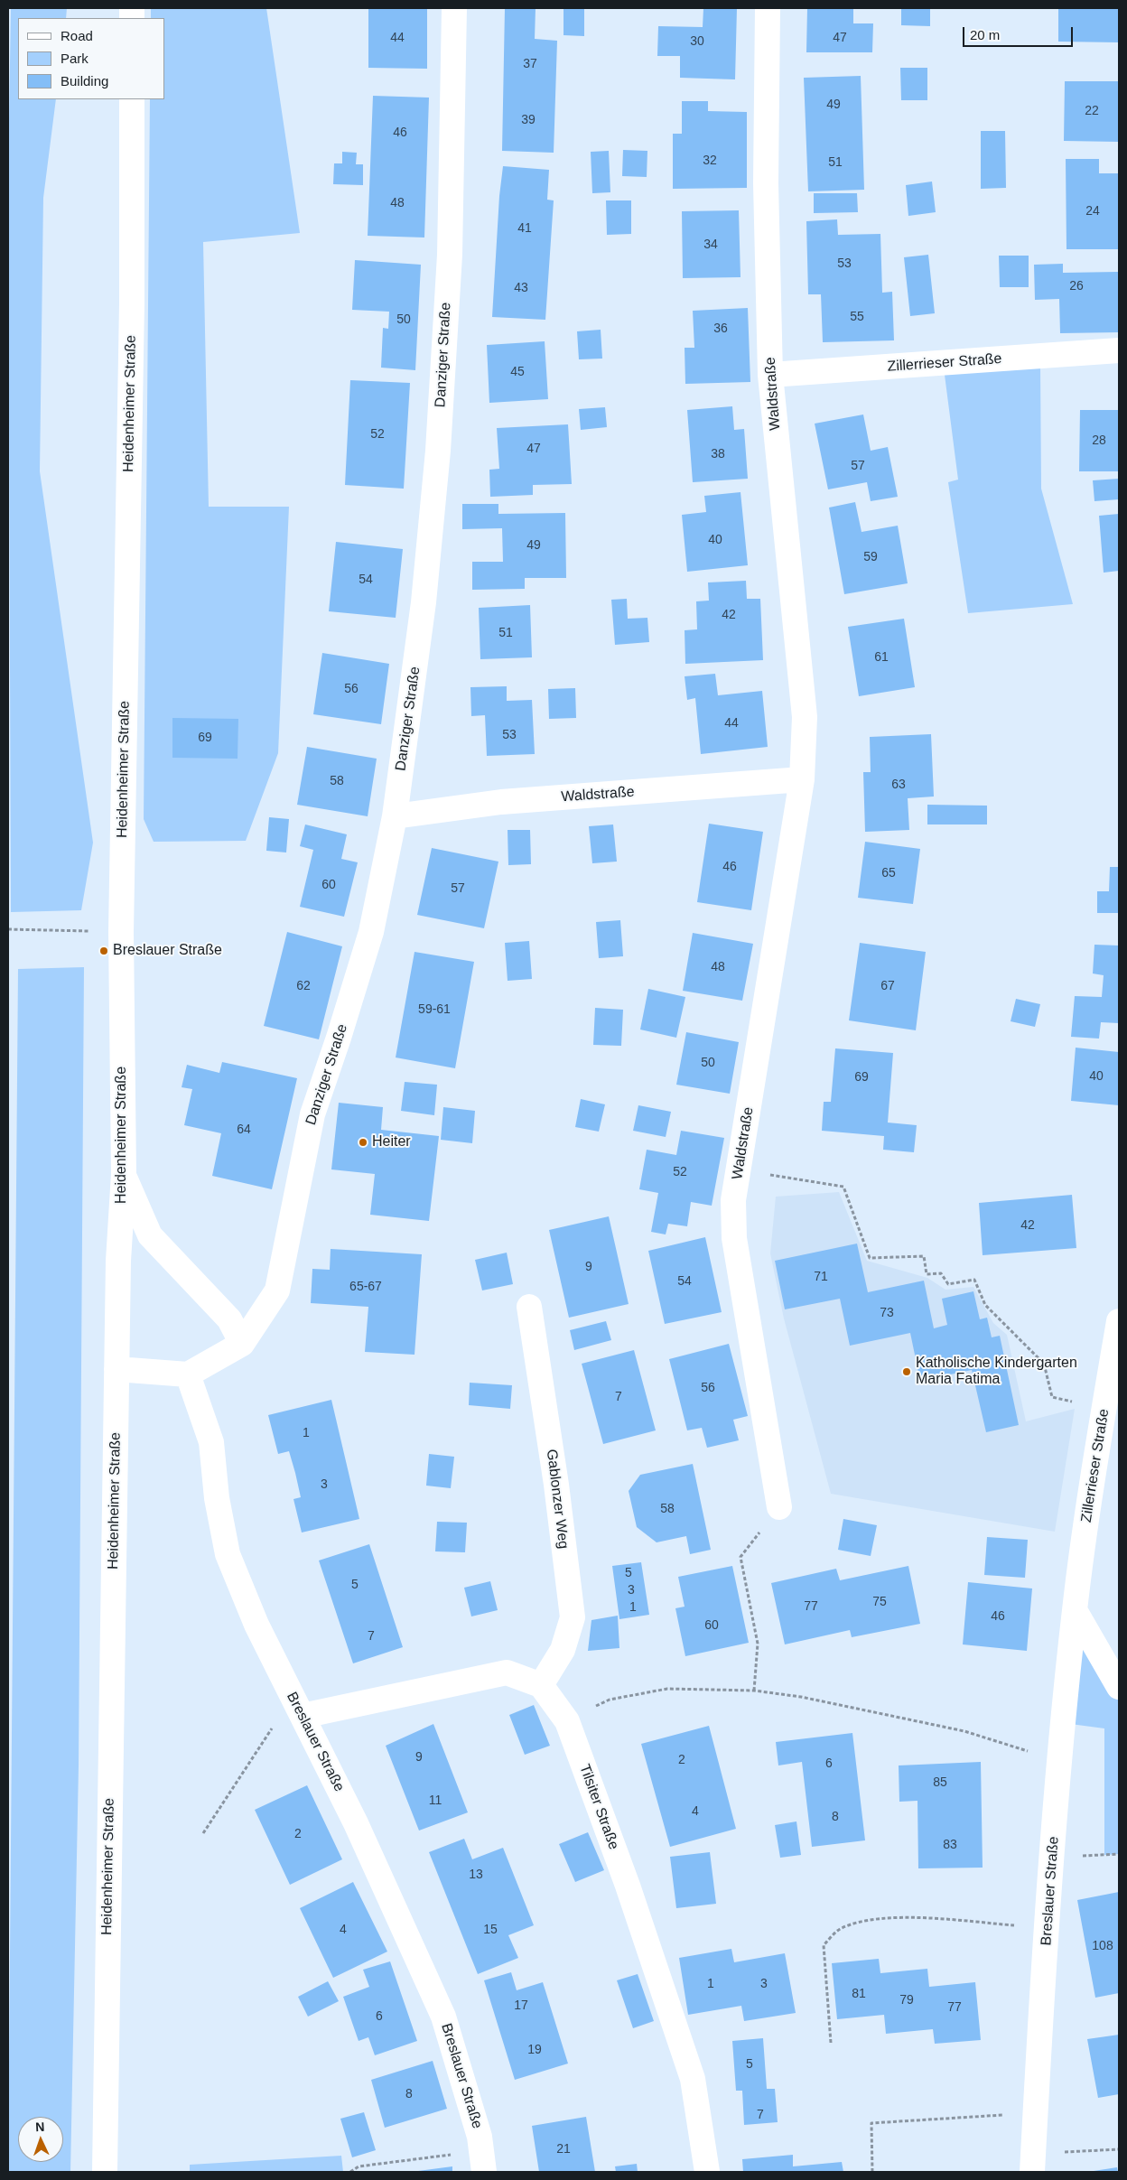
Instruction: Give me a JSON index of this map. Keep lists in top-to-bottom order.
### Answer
{
  "streets": {
    "street": [
      "Danziger Straße",
      "Zillerrieser Straße",
      "Waldstraße",
      "Heidenheimer Straße",
      "Gablonzer Weg",
      "Breslauer Straße",
      "Tilsiter Straße"
    ]
  },
  "crossings": [
    ["Danziger Straße", "Waldstraße"],
    ["Danziger Straße", "Breslauer Straße"],
    ["Zillerrieser Straße", "Waldstraße"],
    ["Zillerrieser Straße", "Breslauer Straße"],
    ["Gablonzer Weg", "Tilsiter Straße"]
  ],
  "places": ["Breslauer Straße", "Heiter", "Katholische Kindergarten Maria Fatima"],
  "house_numbers": [
    "44",
    "47",
    "30",
    "37",
    "49",
    "22",
    "39",
    "46",
    "32",
    "51",
    "48",
    "24",
    "41",
    "34",
    "53",
    "26",
    "43",
    "55",
    "50",
    "36",
    "45",
    "52",
    "28",
    "47",
    "38",
    "57",
    "40",
    "49",
    "59",
    "54",
    "42",
    "51",
    "61",
    "56",
    "44",
    "53",
    "69",
    "58",
    "63",
    "46",
    "65",
    "60",
    "57",
    "48",
    "62",
    "67",
    "59-61",
    "50",
    "40",
    "69",
    "64",
    "52",
    "42",
    "9",
    "71",
    "54",
    "65-67",
    "73",
    "56",
    "7",
    "1",
    "3",
    "58",
    "5",
    "5",
    "3",
    "75",
    "77",
    "1",
    "46",
    "60",
    "7",
    "9",
    "2",
    "6",
    "85",
    "11",
    "4",
    "8",
    "2",
    "83",
    "13",
    "4",
    "15",
    "108",
    "1",
    "3",
    "81",
    "79",
    "17",
    "77",
    "6",
    "19",
    "5",
    "8",
    "7",
    "21"
  ],
  "legend": ["Road", "Park", "Building"],
  "scale_bar": "20 m",
  "north": "top"
}
